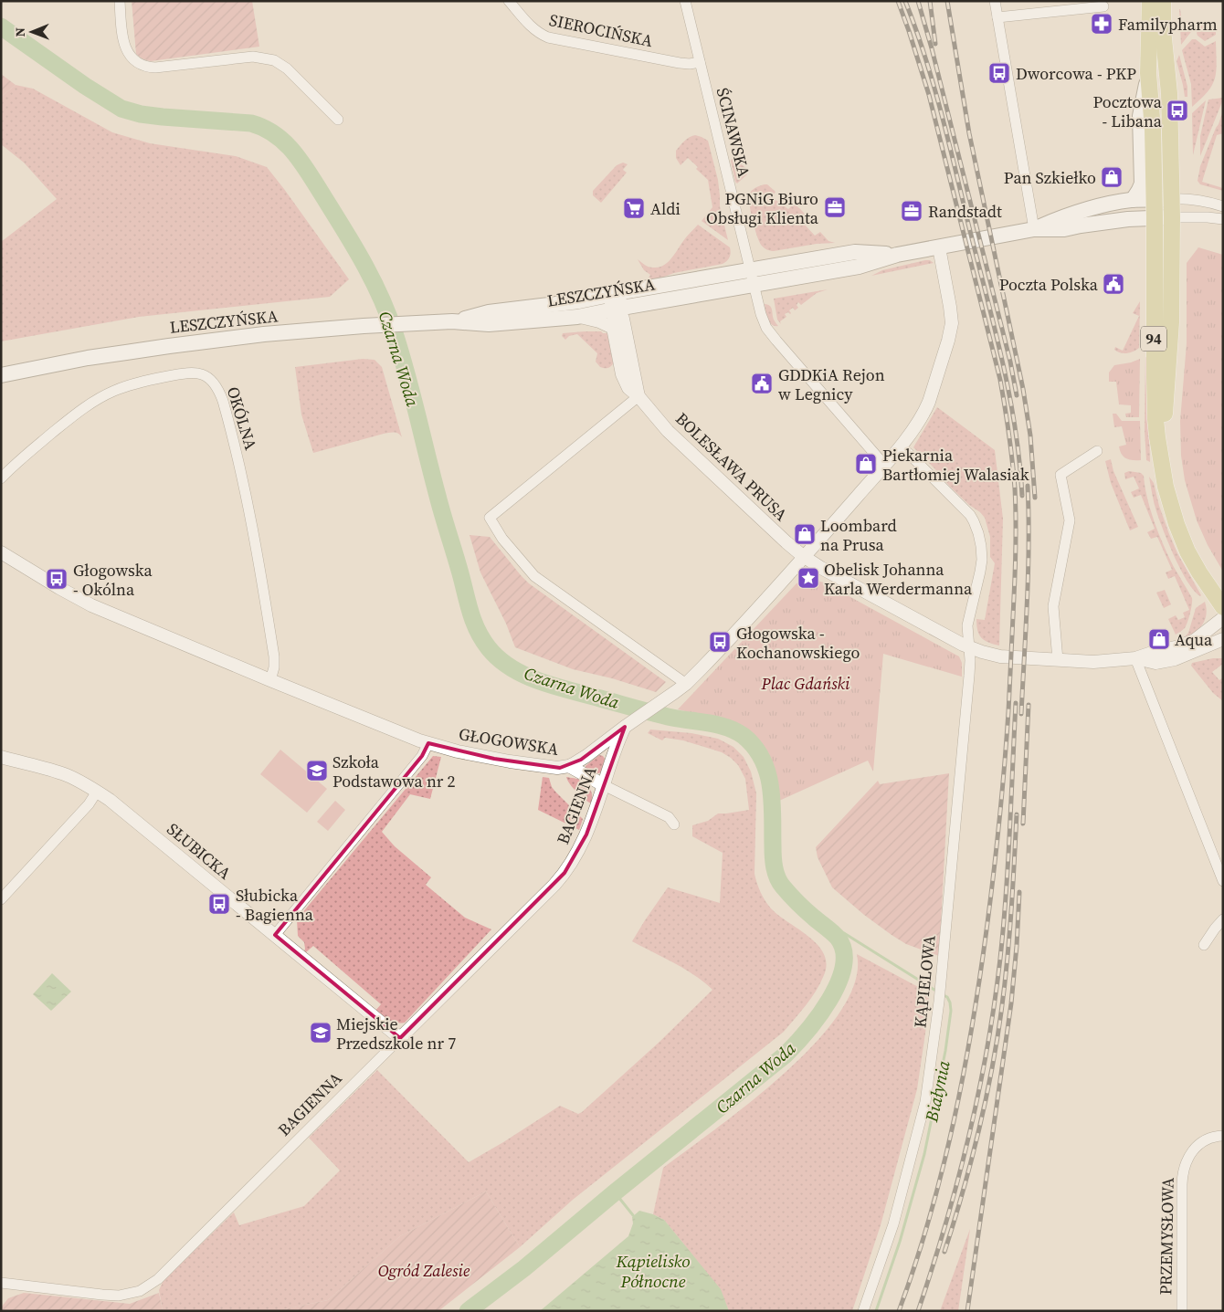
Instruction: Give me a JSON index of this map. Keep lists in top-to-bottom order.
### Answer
{
  "streets": {
    "main road": ["LESZCZYŃSKA", "94"],
    "street": [
      "SIEROCIŃSKA",
      "ŚCINAWSKA",
      "OKÓLNA",
      "BOLESŁAWA PRUSA",
      "GŁOGOWSKA",
      "BAGIENNA",
      "SŁUBICKA",
      "KĄPIELOWA",
      "PRZEMYSŁOWA"
    ]
  },
  "crossings": [
    ["SIEROCIŃSKA", "ŚCINAWSKA"],
    ["ŚCINAWSKA", "LESZCZYŃSKA"],
    ["ŚCINAWSKA", "GŁOGOWSKA"],
    ["LESZCZYŃSKA", "BOLESŁAWA PRUSA"],
    ["OKÓLNA", "GŁOGOWSKA"],
    ["BOLESŁAWA PRUSA", "GŁOGOWSKA"],
    ["BOLESŁAWA PRUSA", "KĄPIELOWA"],
    ["GŁOGOWSKA", "BAGIENNA"],
    ["GŁOGOWSKA", "KĄPIELOWA"],
    ["BAGIENNA", "SŁUBICKA"]
  ],
  "water": ["Czarna Woda", "Białynia", "Kąpielisko Północne"],
  "parks": ["Plac Gdański", "Ogród Zalesie"],
  "places": {
    "pharmacy": ["Familypharm"],
    "bus stop": [
      "Dworcowa - PKP",
      "Pocztowa - Libana",
      "Głogowska - Okólna",
      "Głogowska - Kochanowskiego",
      "Słubicka - Bagienna"
    ],
    "shop": [
      "Pan Szkiełko",
      "Piekarnia Bartłomiej Walasiak",
      "Loombard na Prusa",
      "Aqua"
    ],
    "office": ["PGNiG Biuro Obsługi Klienta", "Randstadt"],
    "supermarket": ["Aldi"],
    "public building": ["Poczta Polska", "GDDKiA Rejon w Legnicy"],
    "place": ["Obelisk Johanna Karla Werdermanna"],
    "school or university": ["Szkoła Podstawowa nr 2", "Miejskie Przedszkole nr 7"]
  },
  "north": "left"
}
